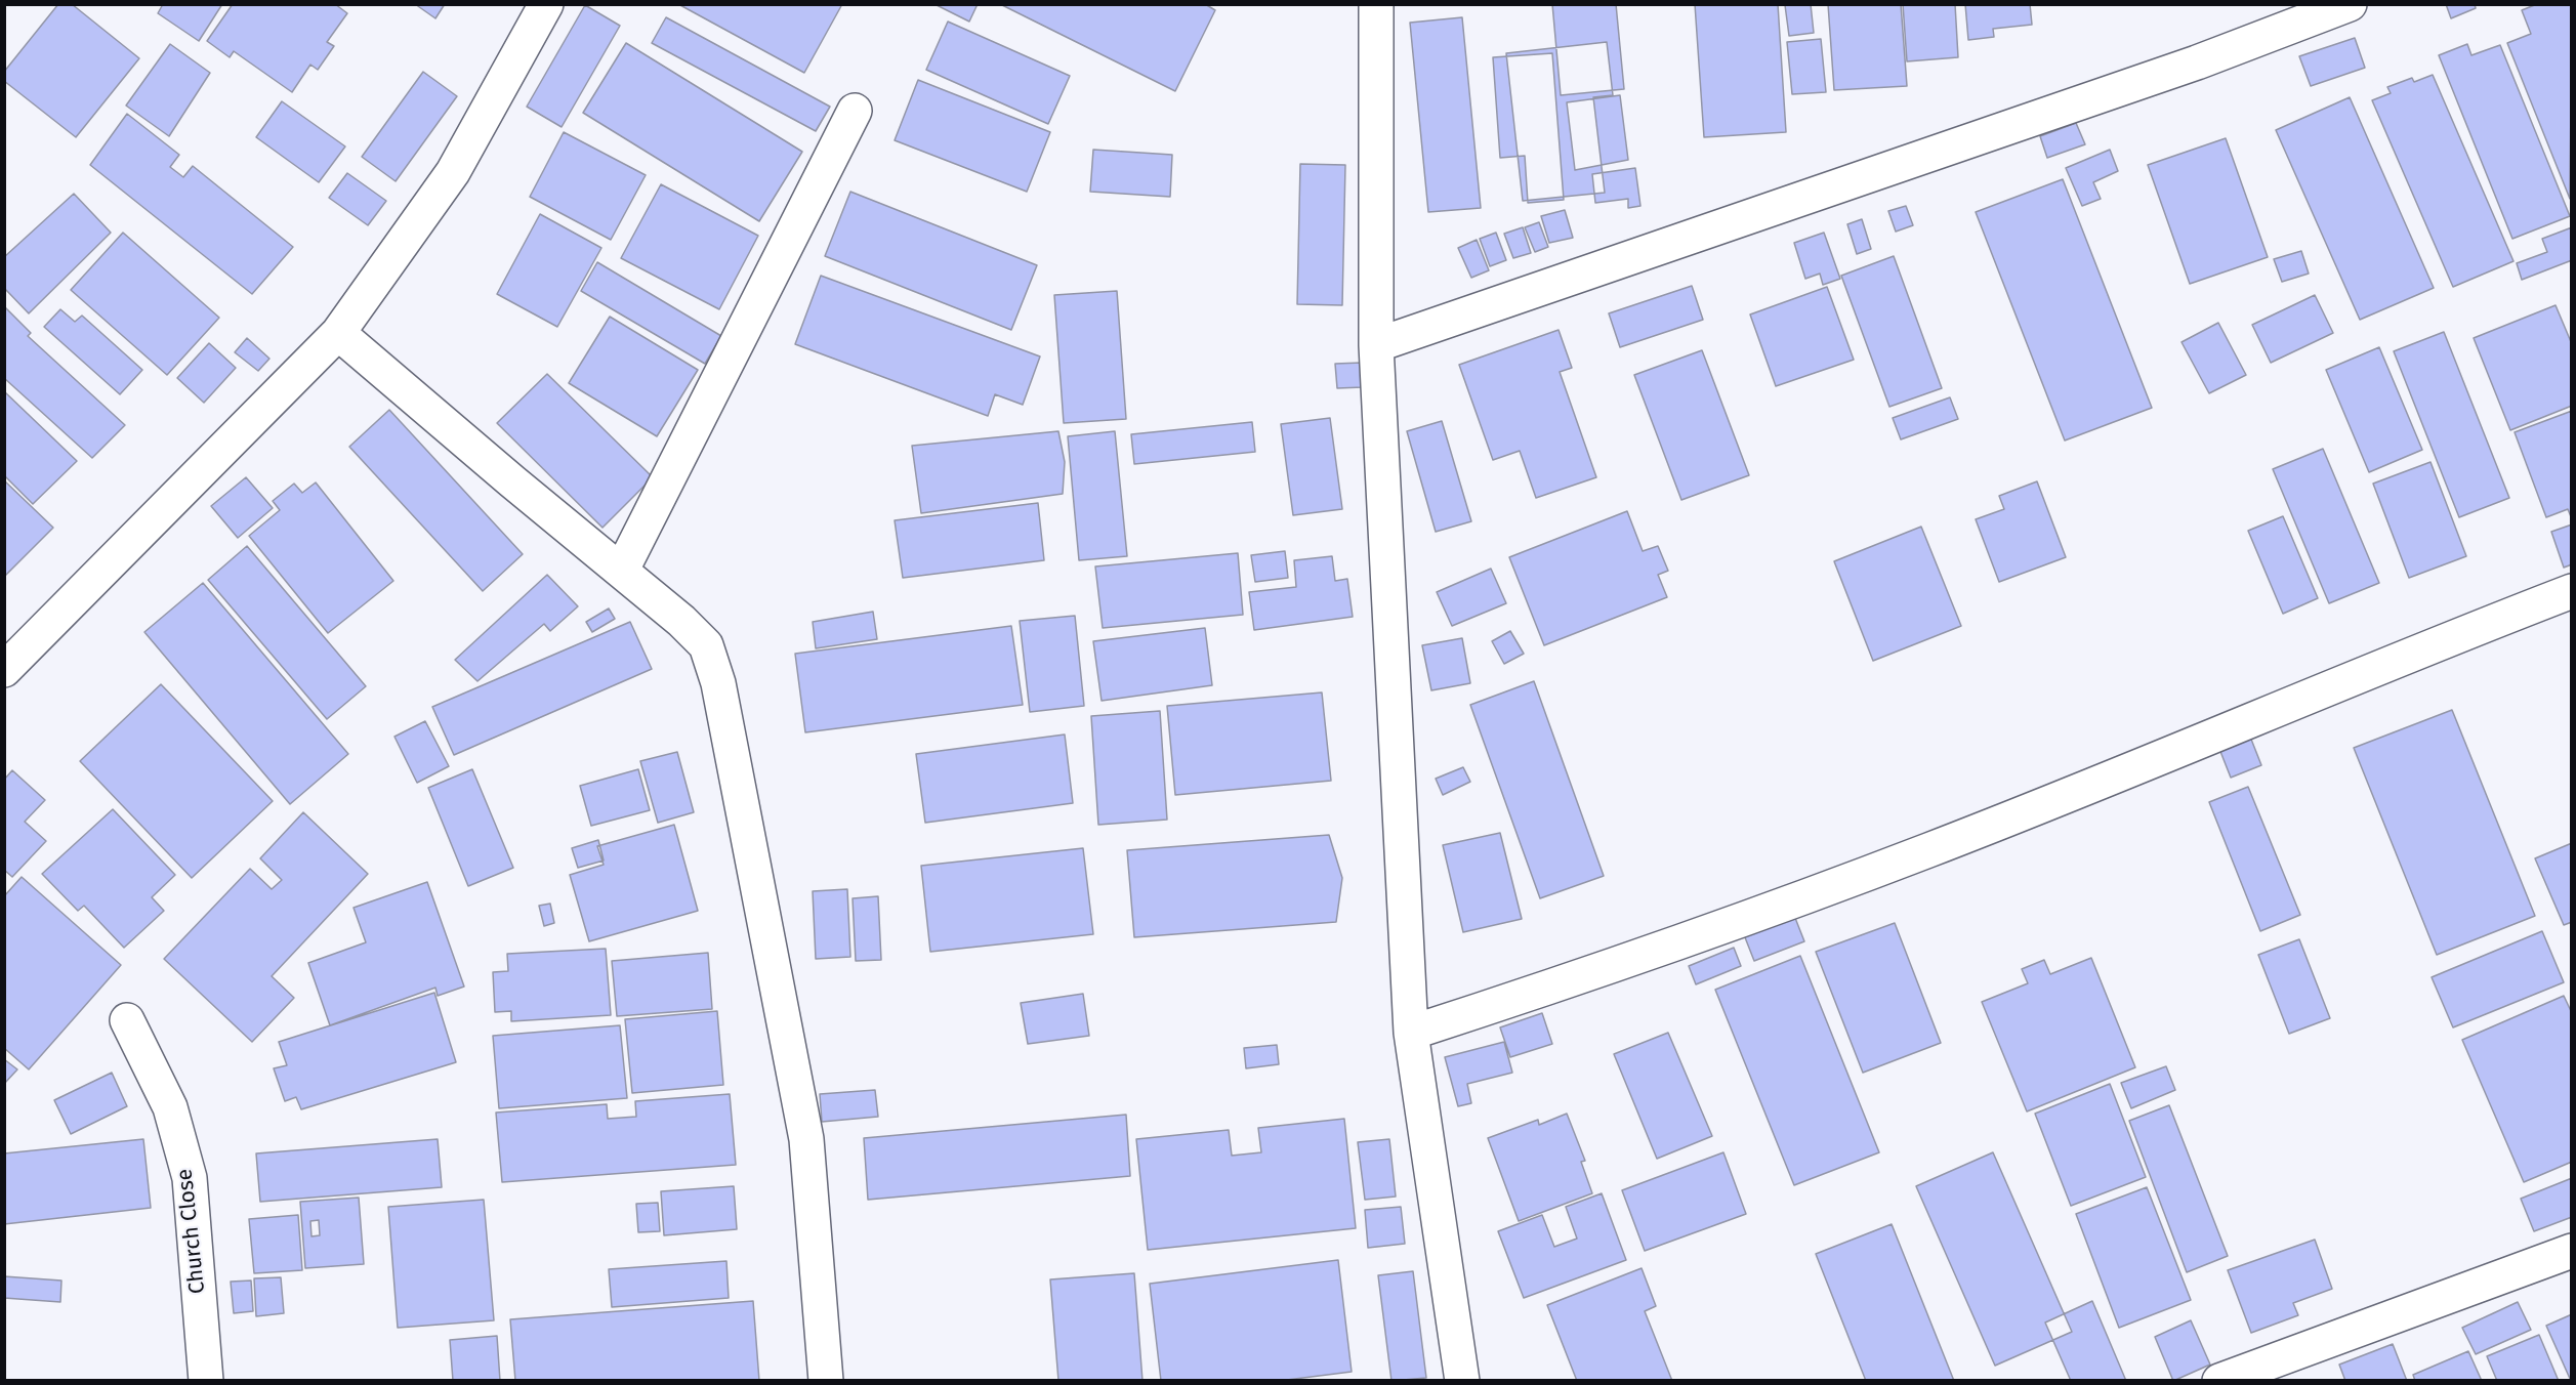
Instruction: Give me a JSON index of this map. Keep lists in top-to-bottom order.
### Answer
{
  "streets": {
    "street": ["Church Close"]
  }
}
